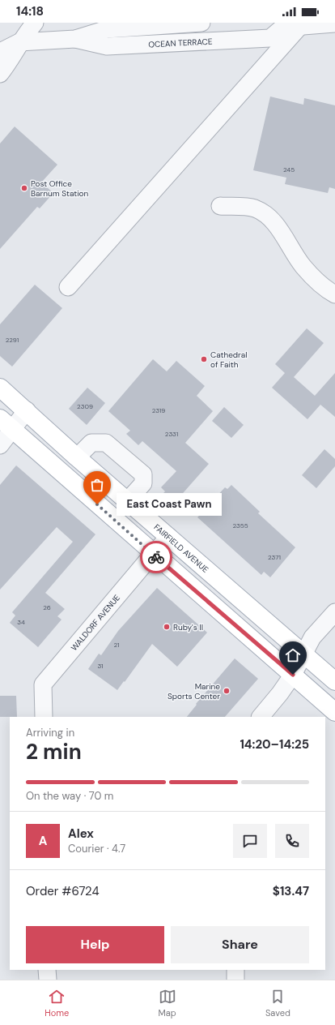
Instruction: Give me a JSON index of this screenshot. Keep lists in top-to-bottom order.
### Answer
{
  "streets": {
    "main road": ["FAIRFIELD AVENUE"],
    "street": ["OCEAN TERRACE", "WALDORF AVENUE"]
  },
  "crossings": [
    ["FAIRFIELD AVENUE", "WALDORF AVENUE"]
  ],
  "places": [
    "Post Office Barnum Station",
    "Cathedral of Faith",
    "East Coast Pawn",
    "Ruby's II",
    "Marine Sports Center"
  ],
  "house_numbers": [
    "245",
    "2291",
    "2309",
    "2319",
    "2331",
    "2355",
    "2371",
    "26",
    "34",
    "21",
    "31"
  ],
  "page": {
    "status": "14:18",
    "bubble": "East Coast Pawn",
    "heading": ["2 min", "Arriving in", "14:20–14:25"],
    "panel": [
      "Alex",
      "Courier · 4.7",
      "Order #6724",
      "$13.47"
    ],
    "bar": "On the way · 70 m",
    "round": "A",
    "buttons": ["Help", "Share"],
    "tabs": ["Home", "Map", "Saved"]
  }
}
